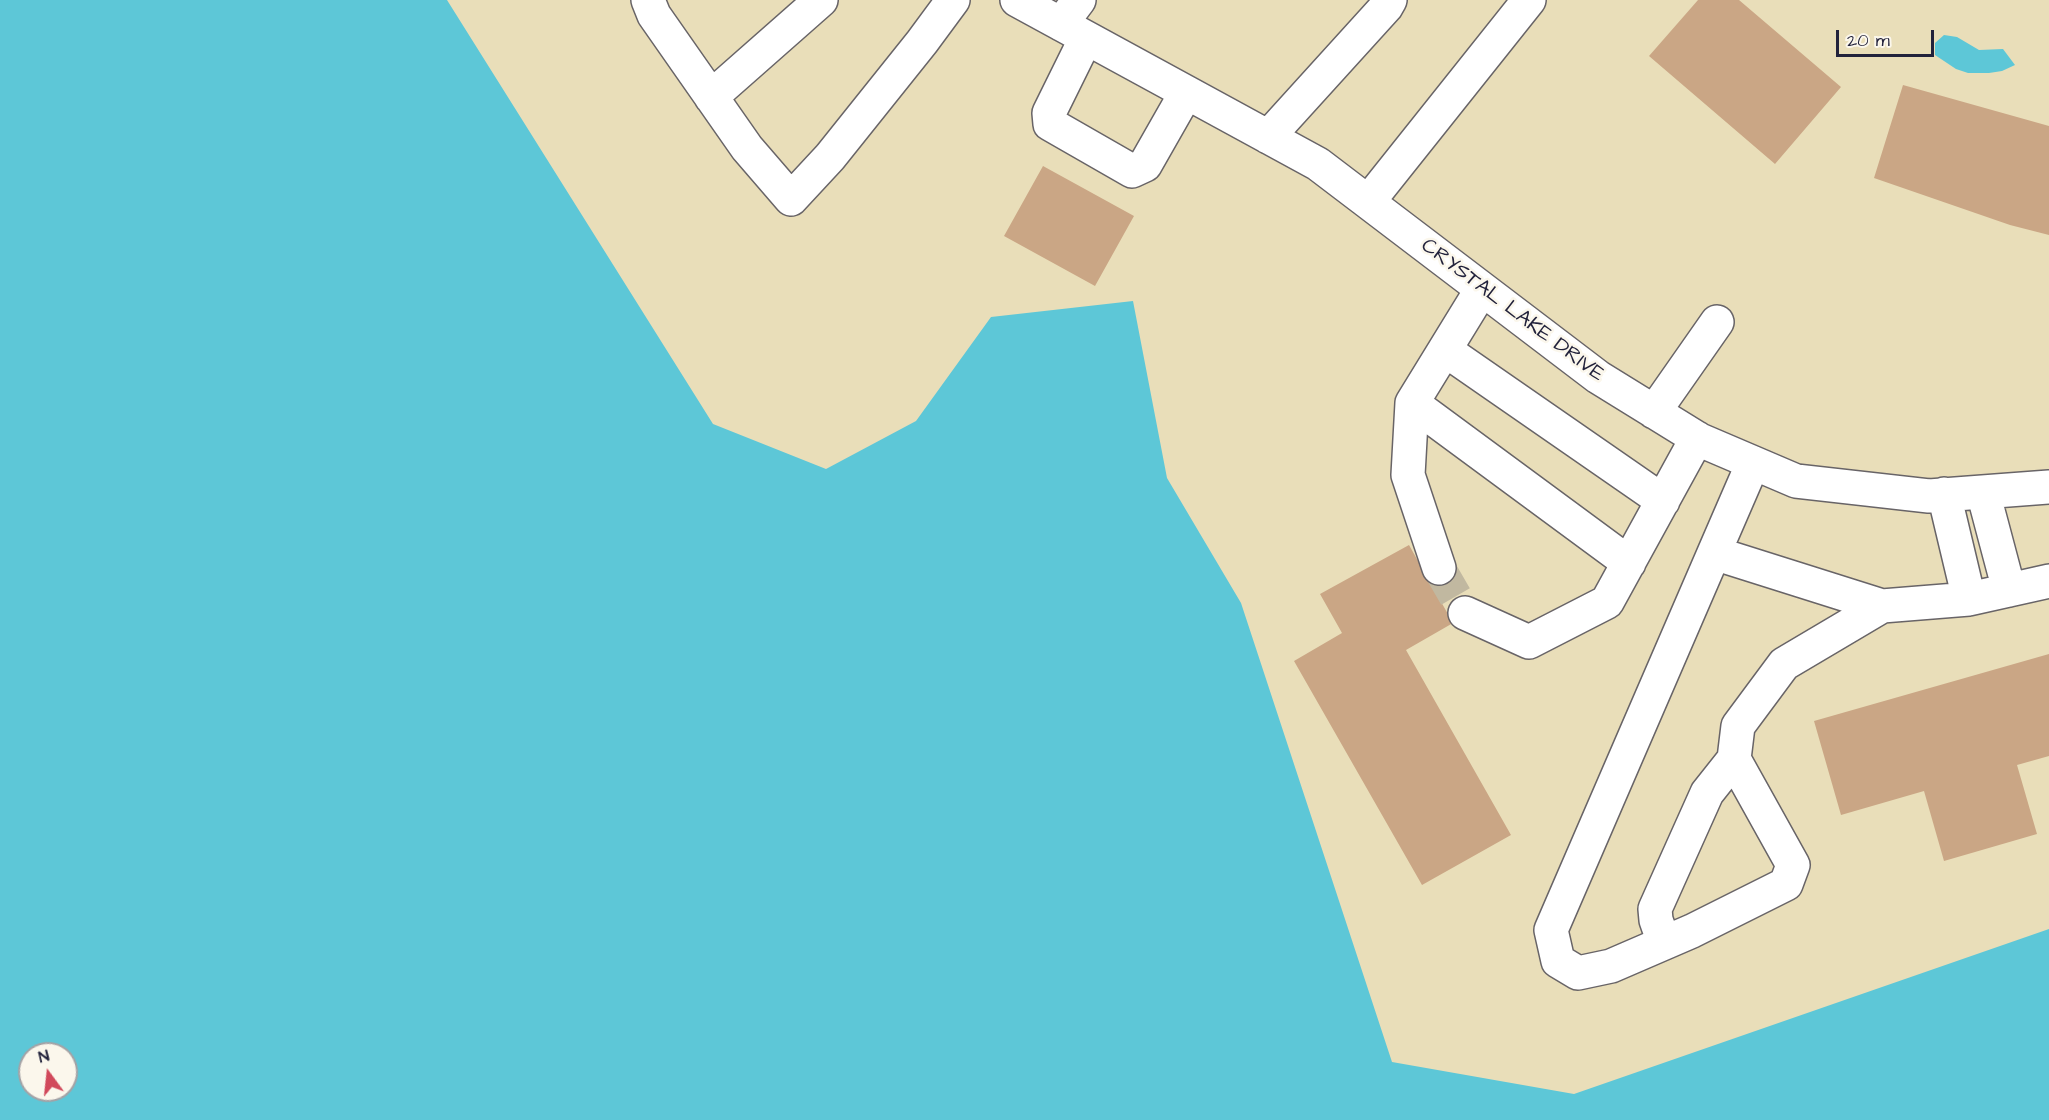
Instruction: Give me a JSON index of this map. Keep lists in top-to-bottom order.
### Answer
{
  "streets": {
    "street": ["CRYSTAL LAKE DRIVE"]
  },
  "scale_bar": "20 m",
  "north": "top"
}
